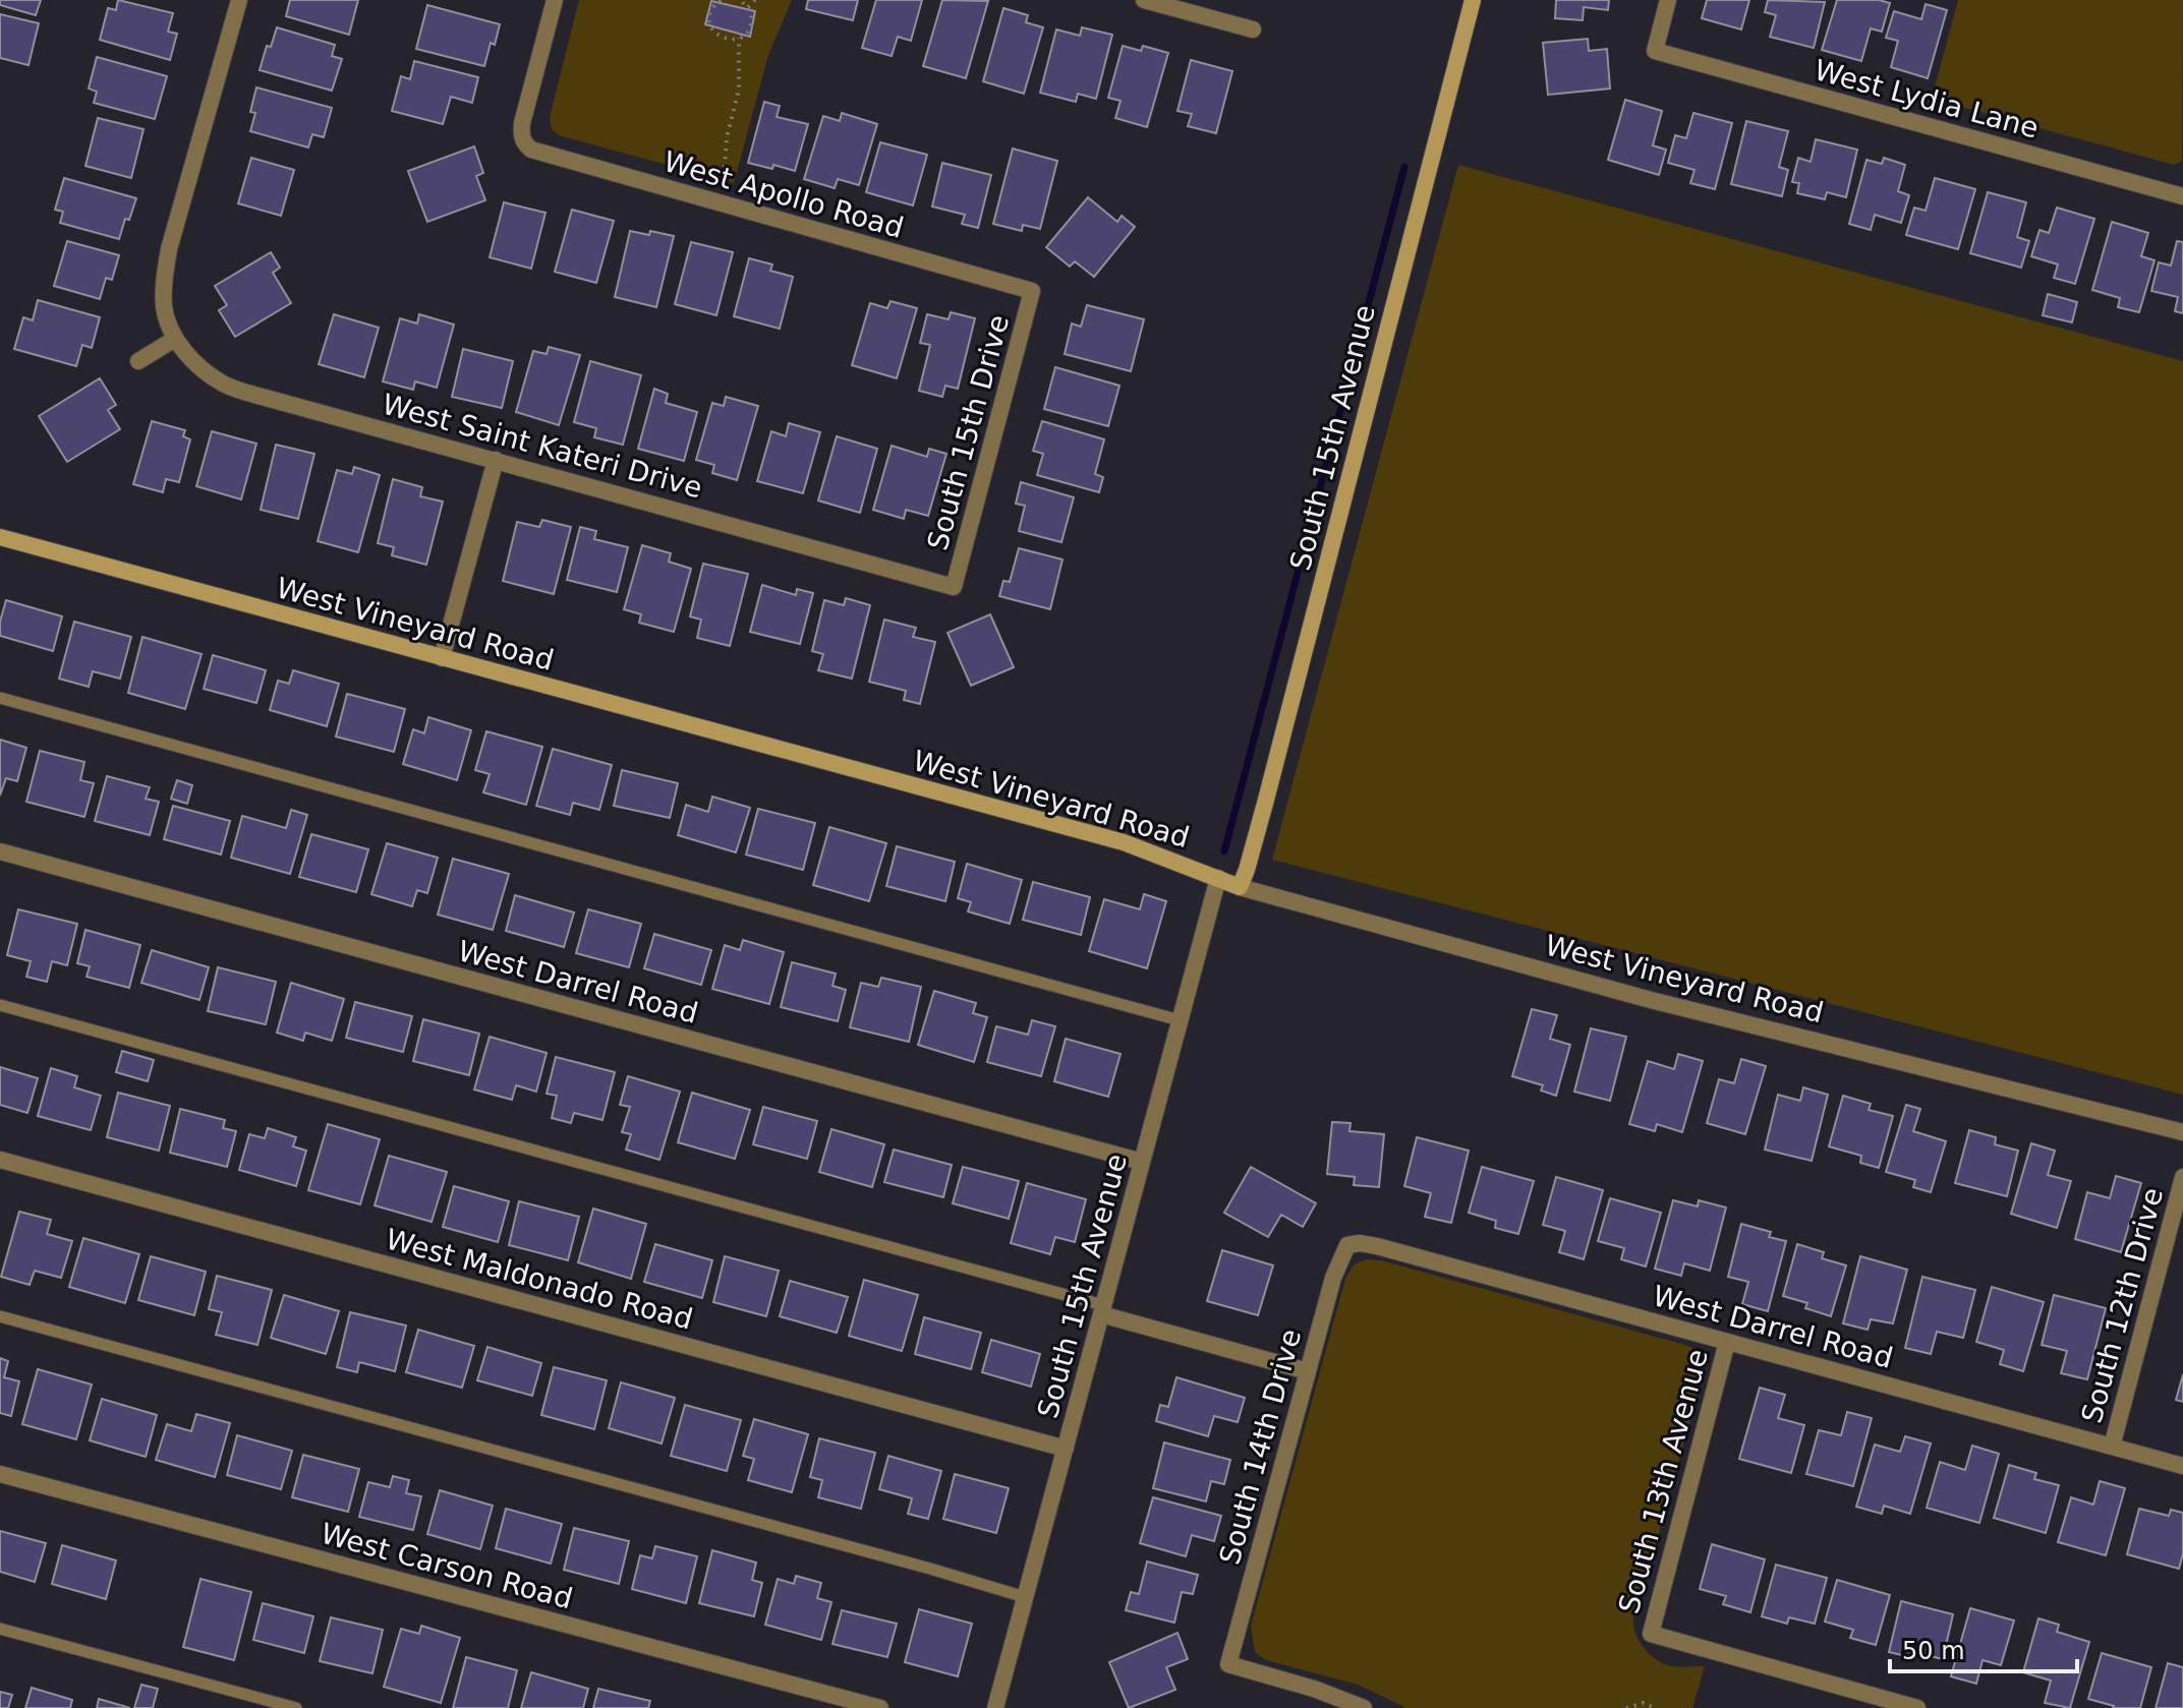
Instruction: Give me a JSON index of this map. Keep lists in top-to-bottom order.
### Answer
{
  "streets": {
    "street": [
      "West Lydia Lane",
      "West Apollo Road",
      "South 15th Drive",
      "South 15th Avenue",
      "West Saint Kateri Drive",
      "West Vineyard Road",
      "West Darrel Road",
      "West Maldonado Road",
      "South 12th Drive",
      "South 14th Drive",
      "South 13th Avenue",
      "West Carson Road"
    ]
  },
  "crossings": [
    ["West Apollo Road", "South 15th Drive"],
    ["South 15th Drive", "West Saint Kateri Drive"],
    ["South 15th Avenue", "West Vineyard Road"],
    ["South 15th Avenue", "West Darrel Road"],
    ["South 15th Avenue", "West Maldonado Road"],
    ["West Darrel Road", "South 12th Drive"],
    ["West Darrel Road", "South 14th Drive"],
    ["West Darrel Road", "South 13th Avenue"]
  ],
  "scale_bar": "50 m"
}
